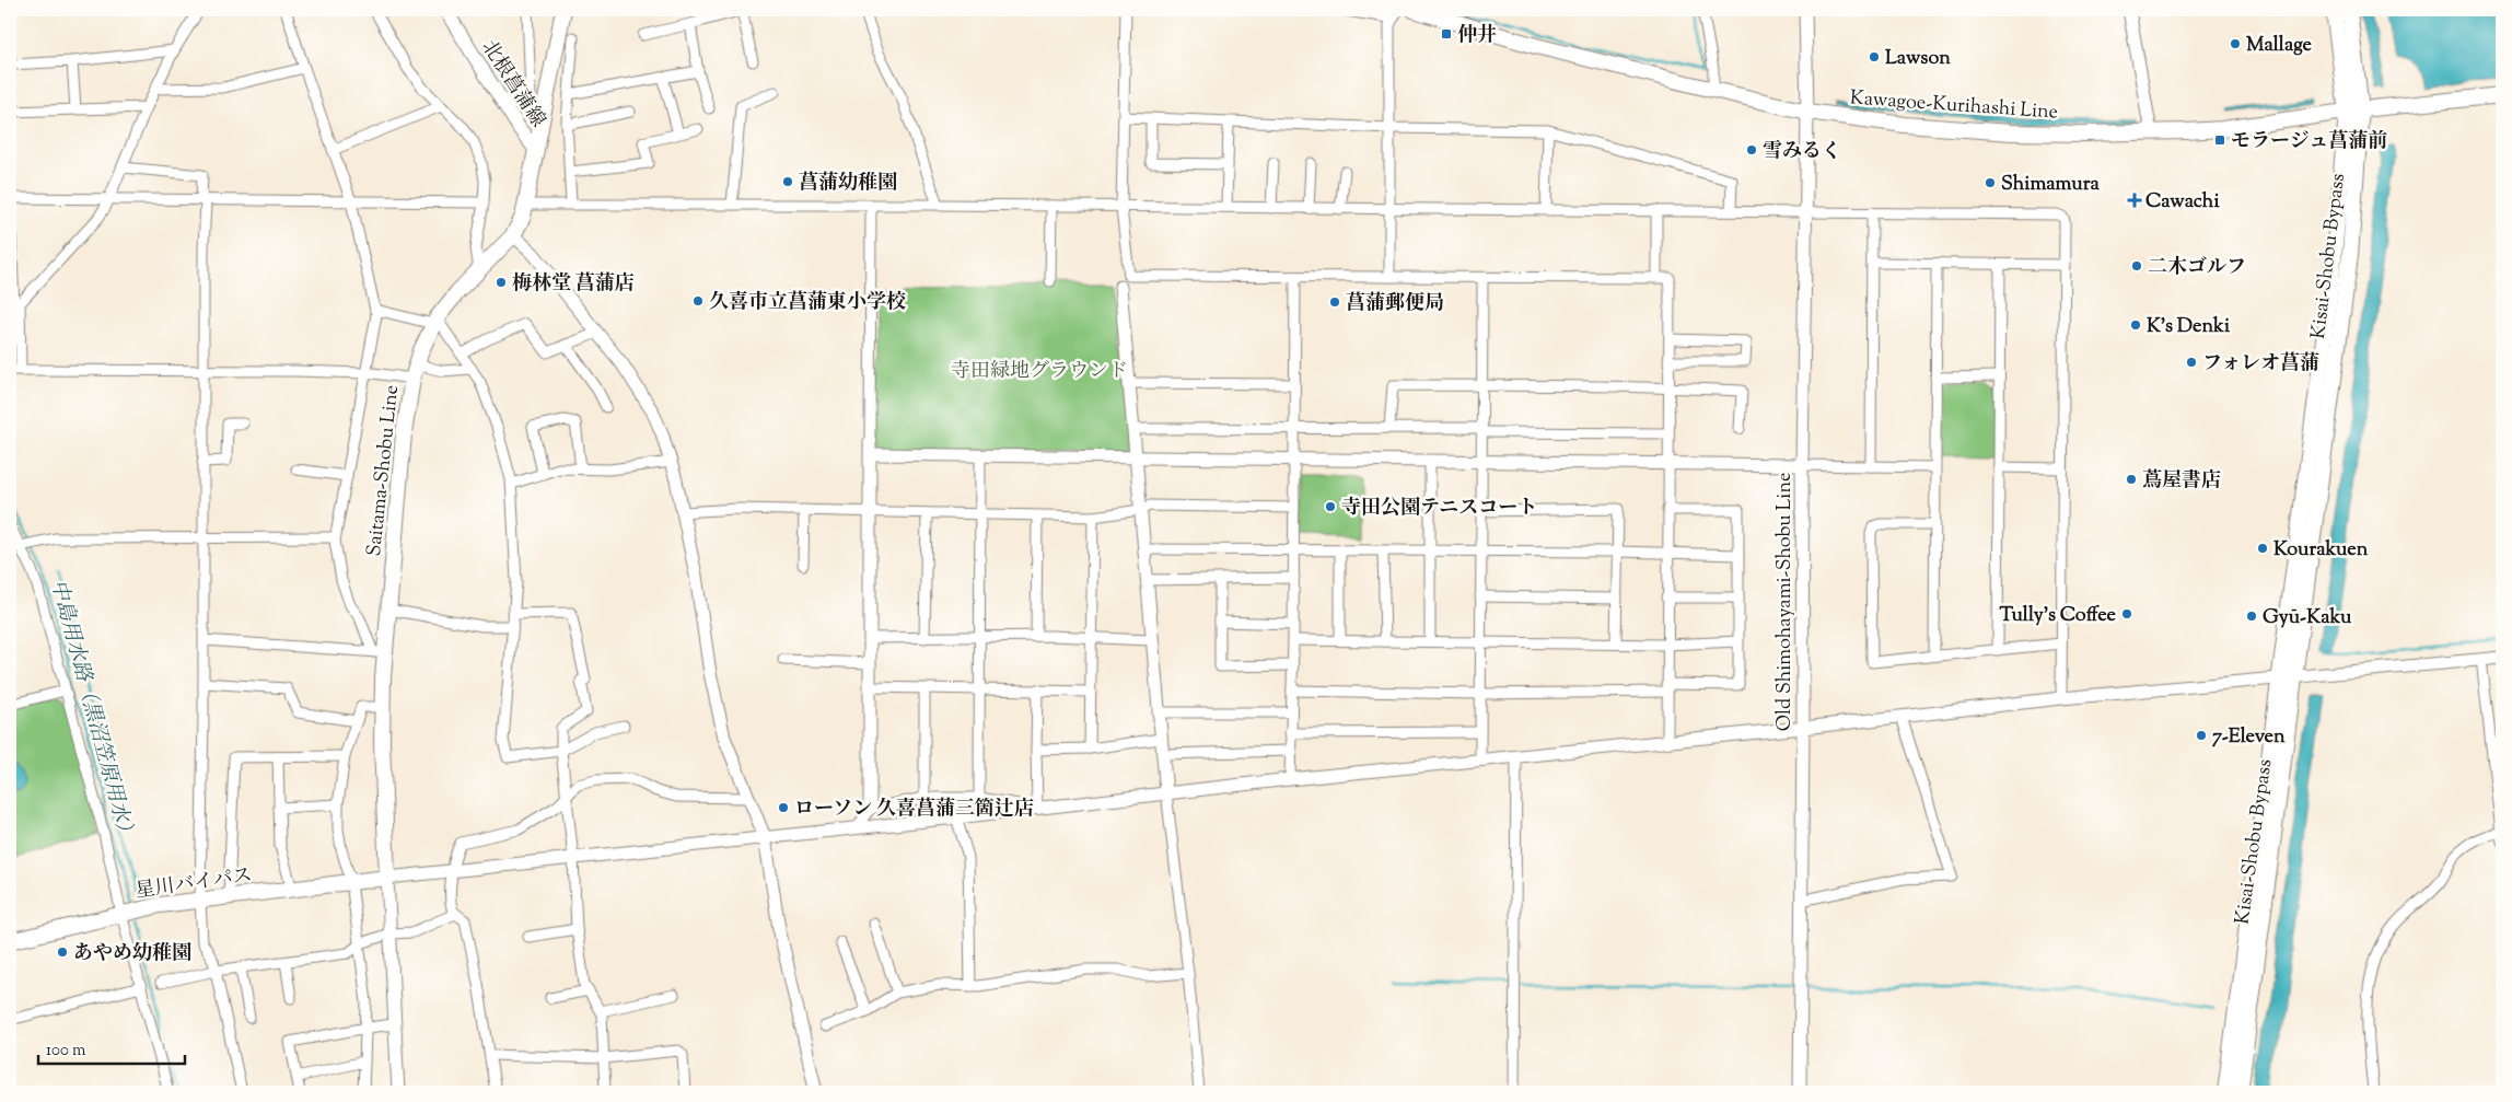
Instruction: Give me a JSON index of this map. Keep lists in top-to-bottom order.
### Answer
{
  "streets": {
    "main road": [
      "北根菖蒲線",
      "Kawagoe-Kurihashi Line",
      "Kisai-Shobu Bypass",
      "Saitama-Shobu Line",
      "星川バイパス"
    ],
    "street": ["Old Shimohayami-Shobu Line"]
  },
  "crossings": [
    ["北根菖蒲線", "Saitama-Shobu Line"],
    ["Kawagoe-Kurihashi Line", "Kisai-Shobu Bypass"],
    ["Kawagoe-Kurihashi Line", "Old Shimohayami-Shobu Line"],
    ["Saitama-Shobu Line", "星川バイパス"]
  ],
  "water": ["中島用水路（黒沼笠原用水）"],
  "parks": ["寺田緑地グラウンド"],
  "places": {
    "transit": ["仲井", "モラージュ菖蒲前"],
    "other": [
      "Mallage",
      "Lawson",
      "雪みるく",
      "菖蒲幼稚園",
      "Shimamura",
      "二木ゴルフ",
      "梅林堂 菖蒲店",
      "久喜市立菖蒲東小学校",
      "菖蒲郵便局",
      "K's Denki",
      "フォレオ菖蒲",
      "蔦屋書店",
      "寺田公園テニスコート",
      "Kourakuen",
      "Tully's Coffee",
      "Gyū-Kaku",
      "7-Eleven",
      "ローソン 久喜菖蒲三箇辻店",
      "あやめ幼稚園"
    ],
    "health": ["Cawachi"]
  },
  "scale_bar": "100 m"
}
